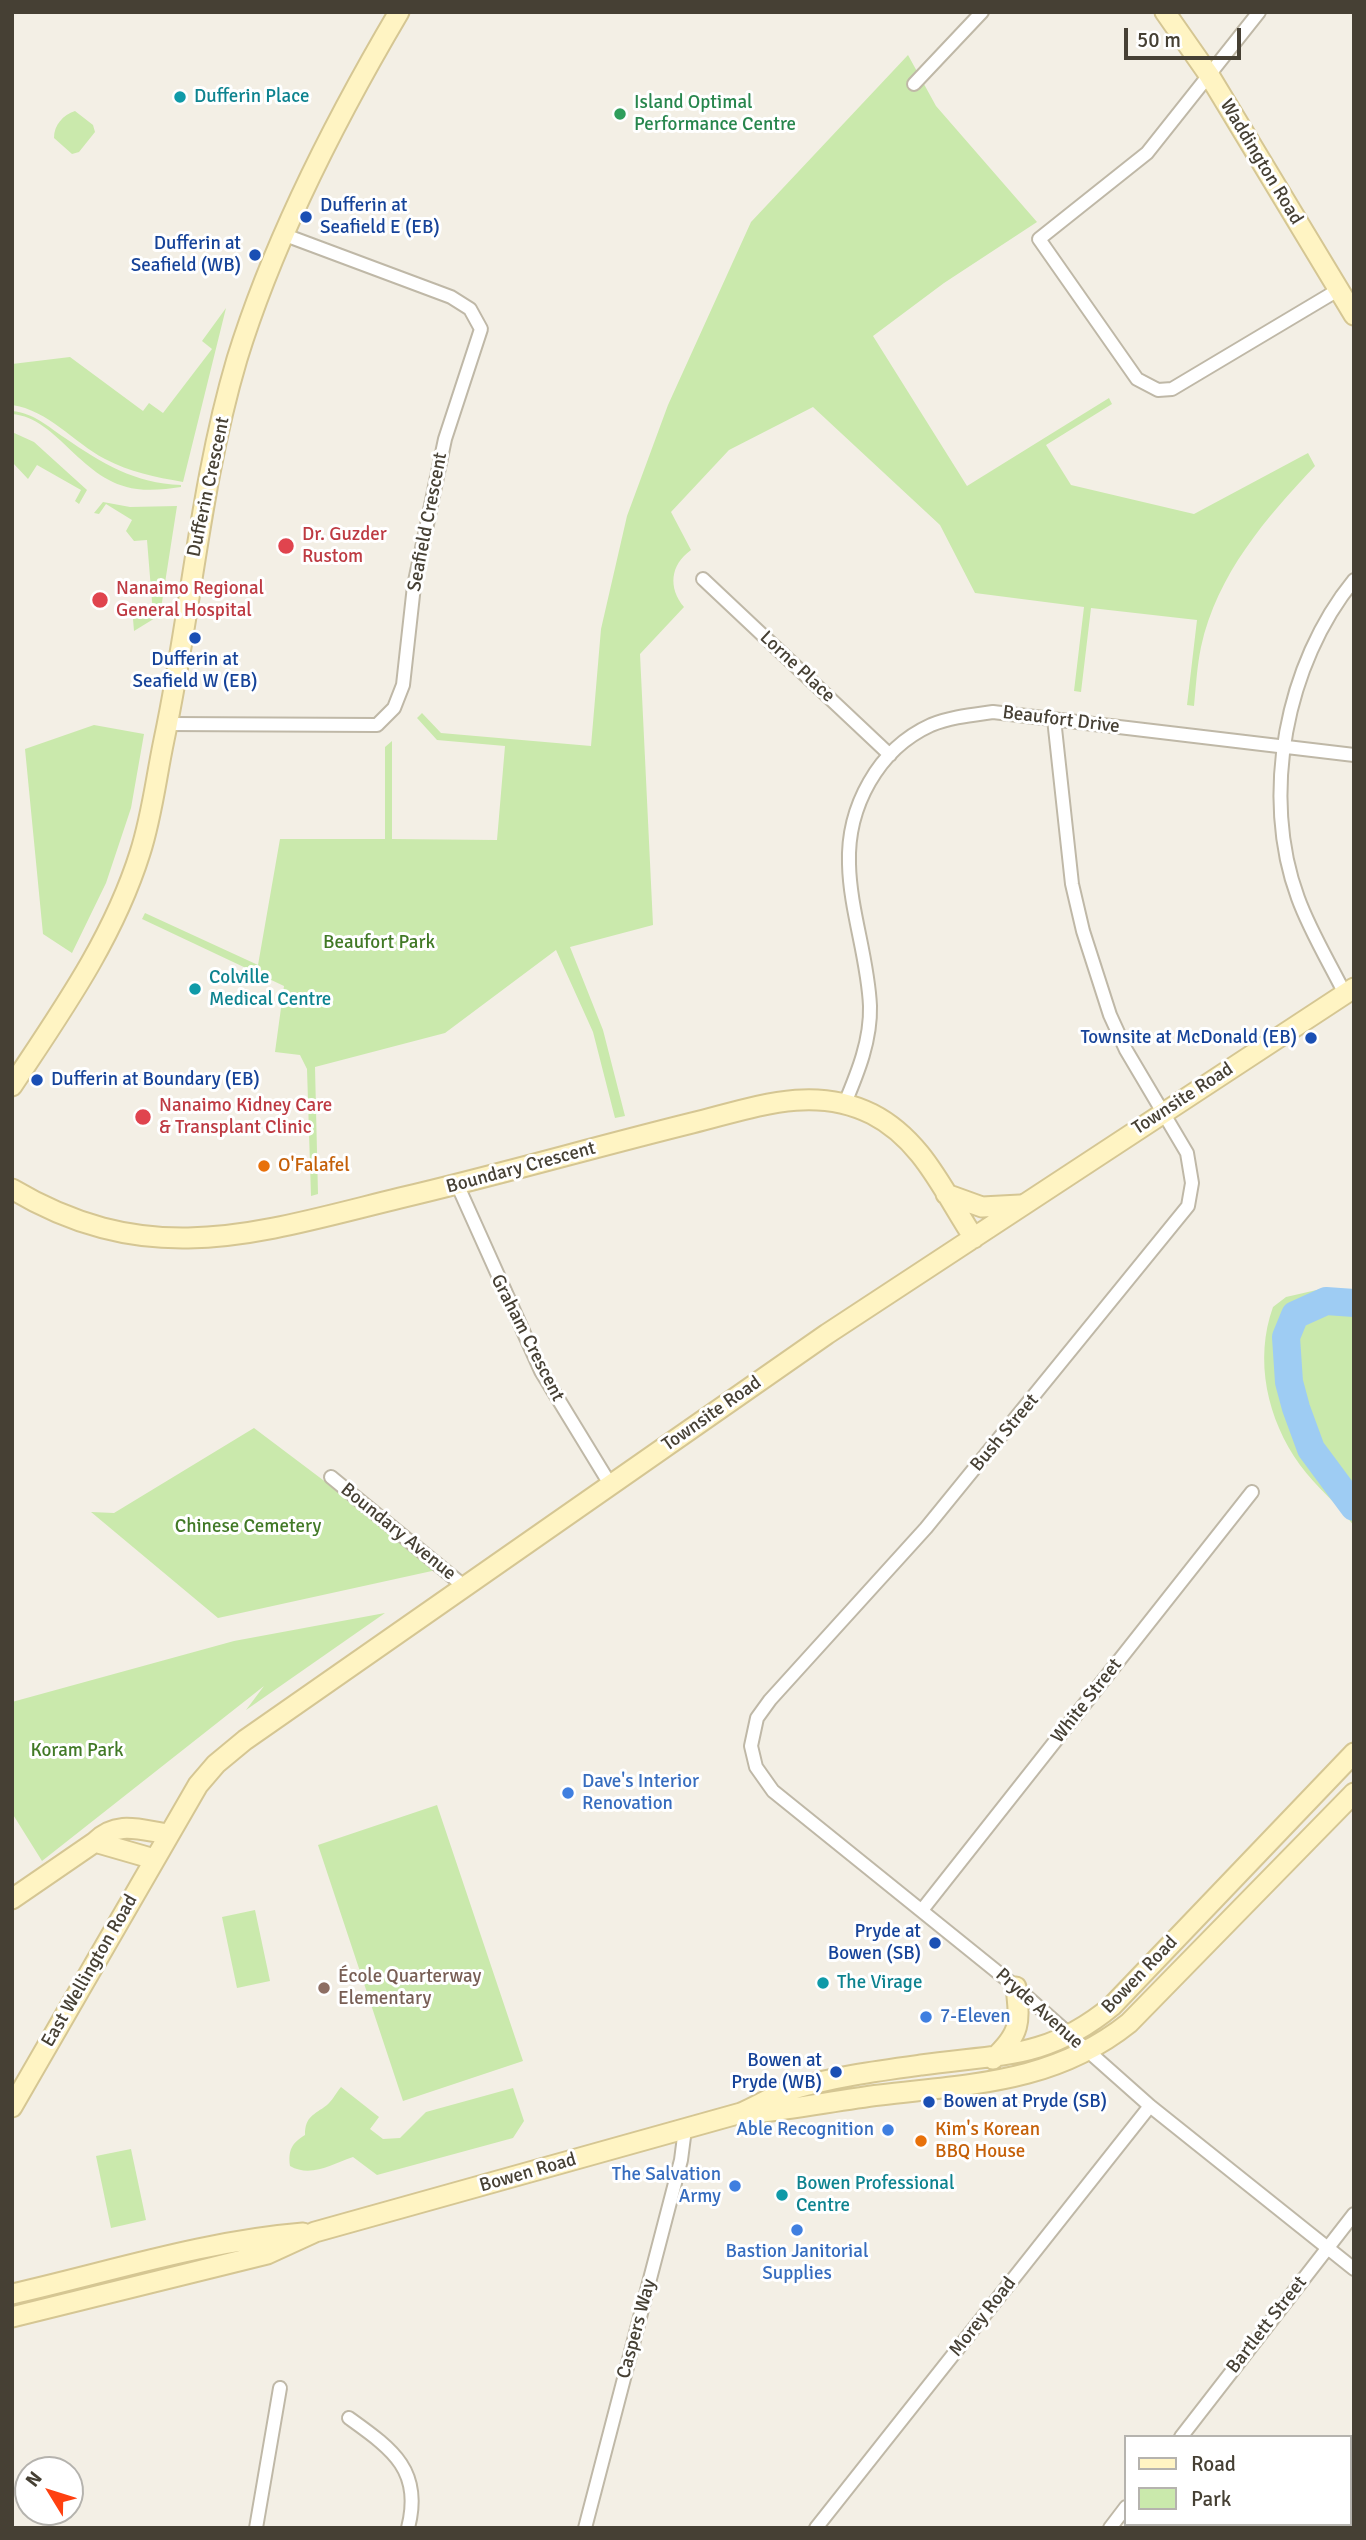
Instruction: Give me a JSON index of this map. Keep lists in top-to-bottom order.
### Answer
{
  "streets": {
    "street": [
      "Waddington Road",
      "Dufferin Crescent",
      "Seafield Crescent",
      "Lorne Place",
      "Beaufort Drive",
      "Townsite Road",
      "Boundary Crescent",
      "Graham Crescent",
      "Bush Street",
      "Boundary Avenue",
      "White Street",
      "East Wellington Road",
      "Bowen Road",
      "Pryde Avenue",
      "Morey Road",
      "Bartlett Street",
      "Caspers Way"
    ]
  },
  "crossings": [
    ["Dufferin Crescent", "Seafield Crescent"],
    ["Lorne Place", "Beaufort Drive"],
    ["Beaufort Drive", "Boundary Crescent"],
    ["Beaufort Drive", "Bush Street"],
    ["Townsite Road", "Boundary Crescent"],
    ["Townsite Road", "Graham Crescent"],
    ["Townsite Road", "Bush Street"],
    ["Townsite Road", "Boundary Avenue"],
    ["Townsite Road", "East Wellington Road"],
    ["Boundary Crescent", "Graham Crescent"],
    ["Bush Street", "Pryde Avenue"],
    ["White Street", "Pryde Avenue"],
    ["Bowen Road", "Pryde Avenue"],
    ["Bowen Road", "Caspers Way"],
    ["Pryde Avenue", "Morey Road"],
    ["Pryde Avenue", "Bartlett Street"]
  ],
  "parks": ["Beaufort Park", "Chinese Cemetery", "Koram Park"],
  "places": [
    "Dufferin Place",
    "Island Optimal Performance Centre",
    "Dufferin at Seafield E (EB)",
    "Dufferin at Seafield (WB)",
    "Dr. Guzder Rustom",
    "Nanaimo Regional General Hospital",
    "Dufferin at Seafield W (EB)",
    "Colville Medical Centre",
    "Townsite at McDonald (EB)",
    "Dufferin at Boundary (EB)",
    "Nanaimo Kidney Care & Transplant Clinic",
    "O'Falafel",
    "Dave's Interior Renovation",
    "Pryde at Bowen (SB)",
    "The Virage",
    "École Quarterway Elementary",
    "7-Eleven",
    "Bowen at Pryde (WB)",
    "Bowen at Pryde (SB)",
    "Able Recognition",
    "Kim's Korean BBQ House",
    "The Salvation Army",
    "Bowen Professional Centre",
    "Bastion Janitorial Supplies"
  ],
  "legend": ["Road", "Park"],
  "scale_bar": "50 m",
  "north": "top left"
}
